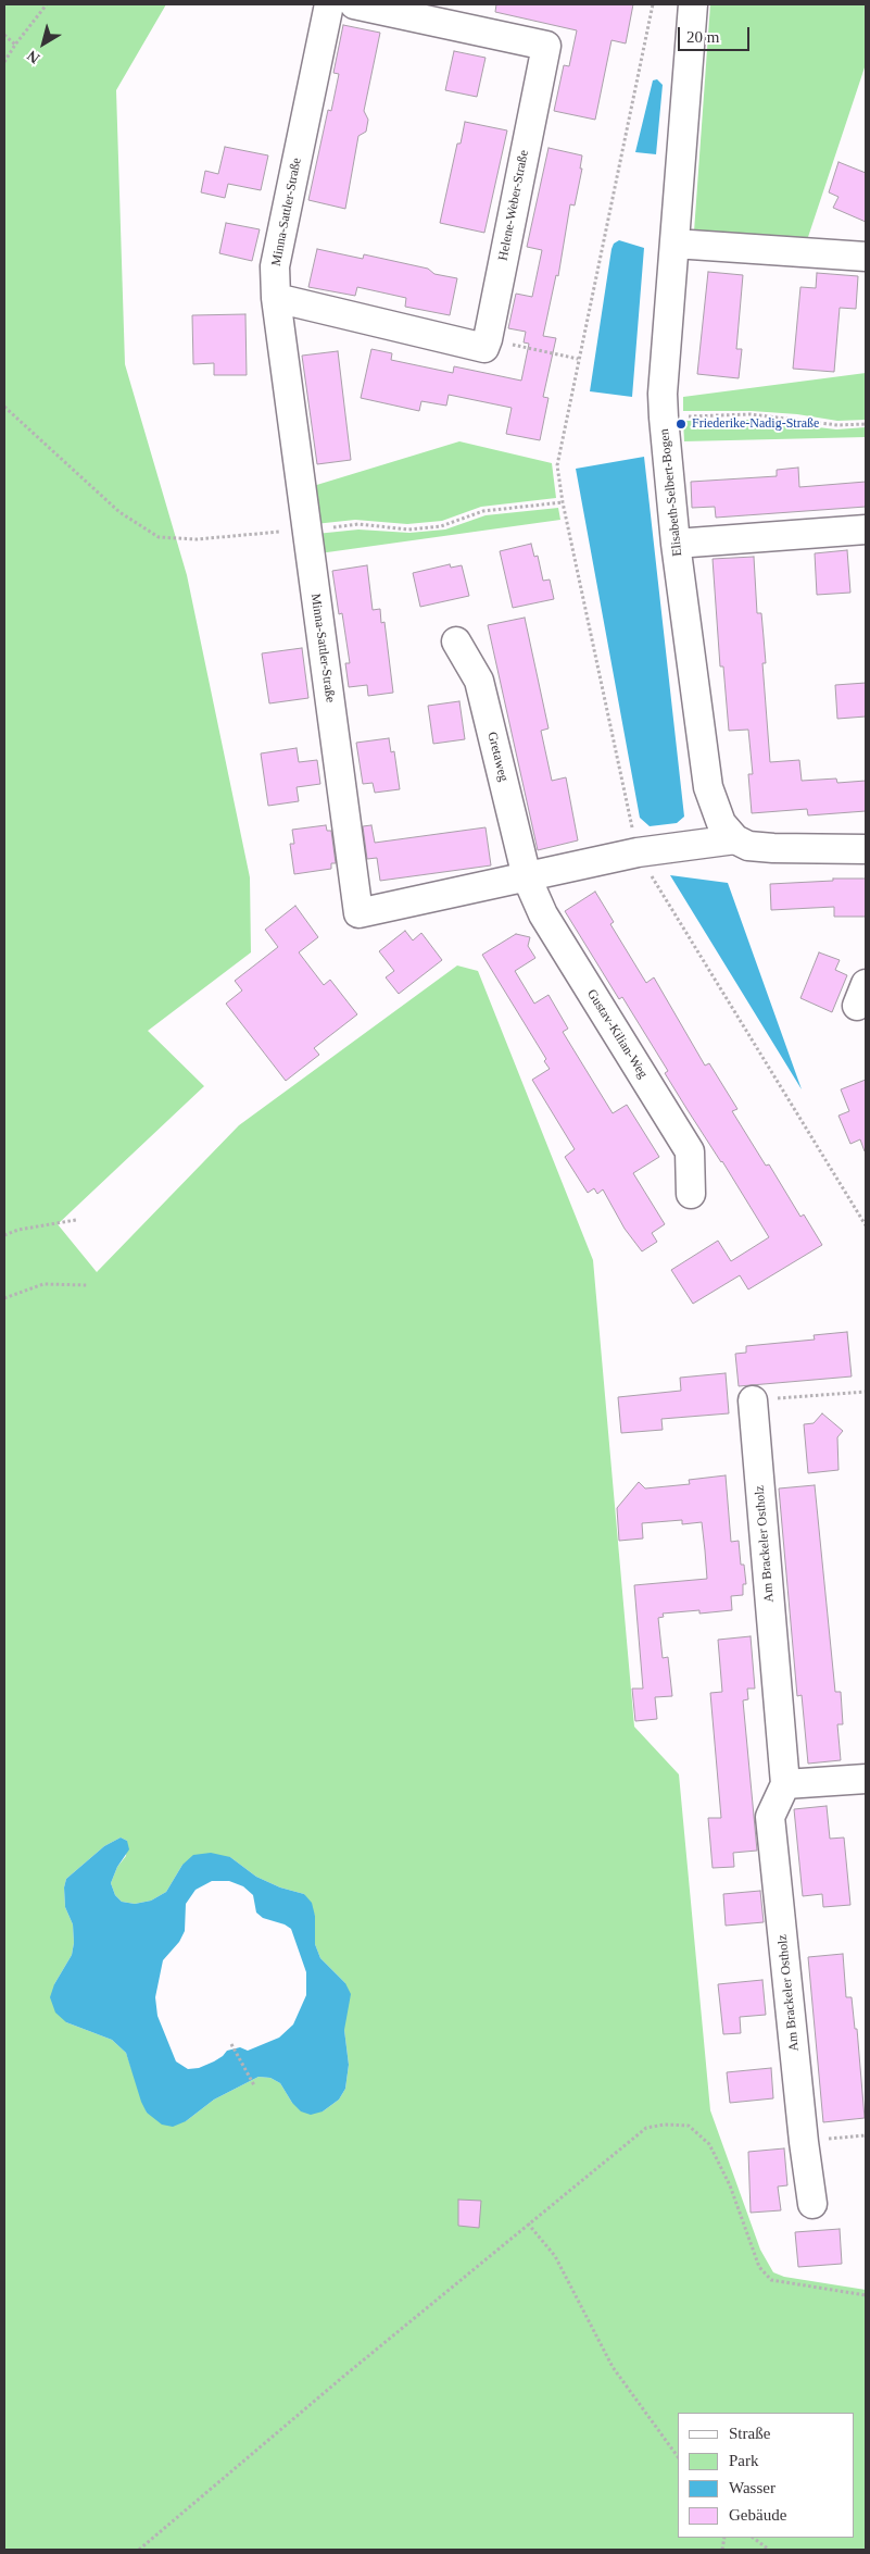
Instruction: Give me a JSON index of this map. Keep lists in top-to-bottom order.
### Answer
{
  "streets": {
    "street": [
      "Helene-Weber-Straße",
      "Minna-Sattler-Straße",
      "Elisabeth-Selbert-Bogen",
      "Gretaweg",
      "Gustav-Kilian-Weg",
      "Am Brackeler Ostholz"
    ]
  },
  "crossings": [
    ["Minna-Sattler-Straße", "Elisabeth-Selbert-Bogen"],
    ["Minna-Sattler-Straße", "Gretaweg"],
    ["Minna-Sattler-Straße", "Gustav-Kilian-Weg"],
    ["Gretaweg", "Gustav-Kilian-Weg"]
  ],
  "places": ["Friederike-Nadig-Straße"],
  "legend": [
    "Straße",
    "Park",
    "Wasser",
    "Gebäude"
  ],
  "scale_bar": "20 m",
  "north": "bottom left"
}
